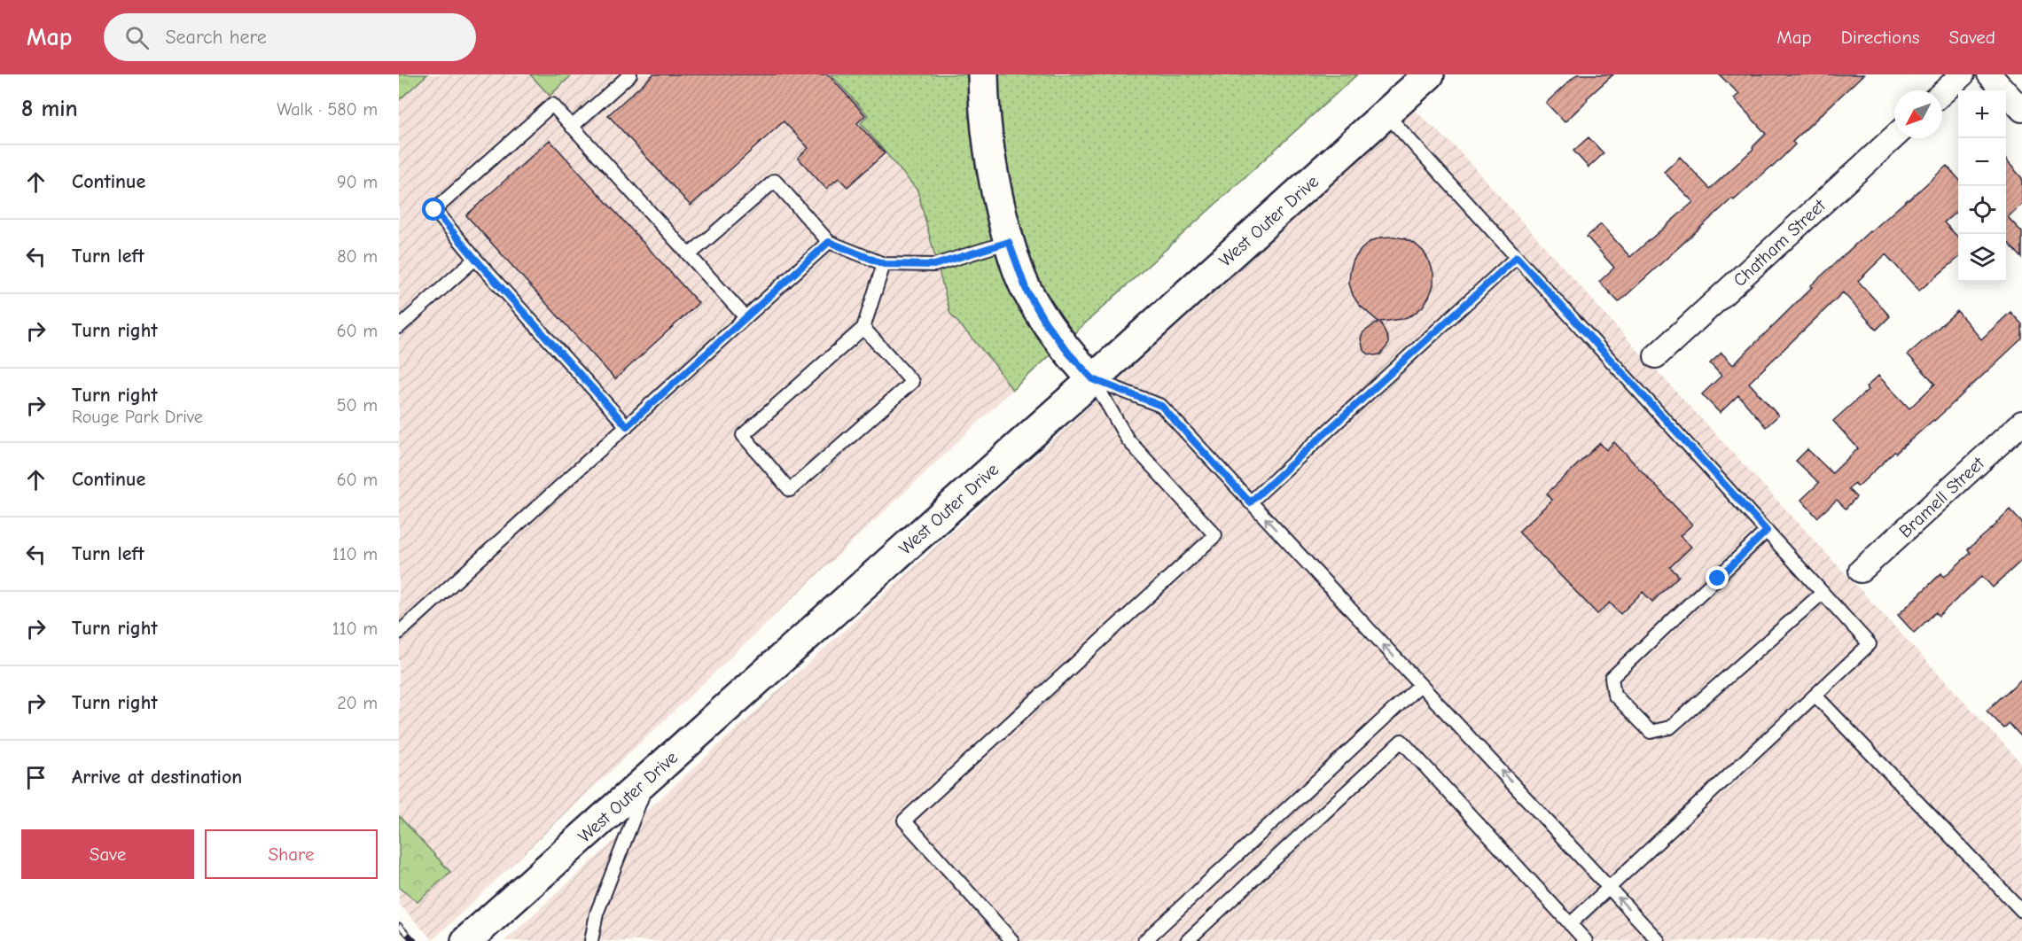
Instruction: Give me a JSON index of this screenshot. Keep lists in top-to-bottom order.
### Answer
{
  "streets": {
    "main road": ["West Outer Drive"],
    "street": ["Chatham Street", "Bramell Street"]
  },
  "north": "bottom left",
  "page": {
    "header": "Map",
    "search": "Search here",
    "nav": ["Map", "Directions", "Saved"],
    "heading": ["8 min", "Walk · 580 m"],
    "map_buttons": ["+", "−"],
    "list": [
      ["Continue", "90 m"],
      ["Turn left", "80 m"],
      ["Turn right", "60 m"],
      ["Turn right", "Rouge Park Drive", "50 m"],
      ["Continue", "60 m"],
      ["Turn left", "110 m"],
      ["Turn right", "110 m"],
      ["Turn right", "20 m"],
      "Arrive at destination"
    ],
    "buttons": ["Save", "Share"]
  }
}
